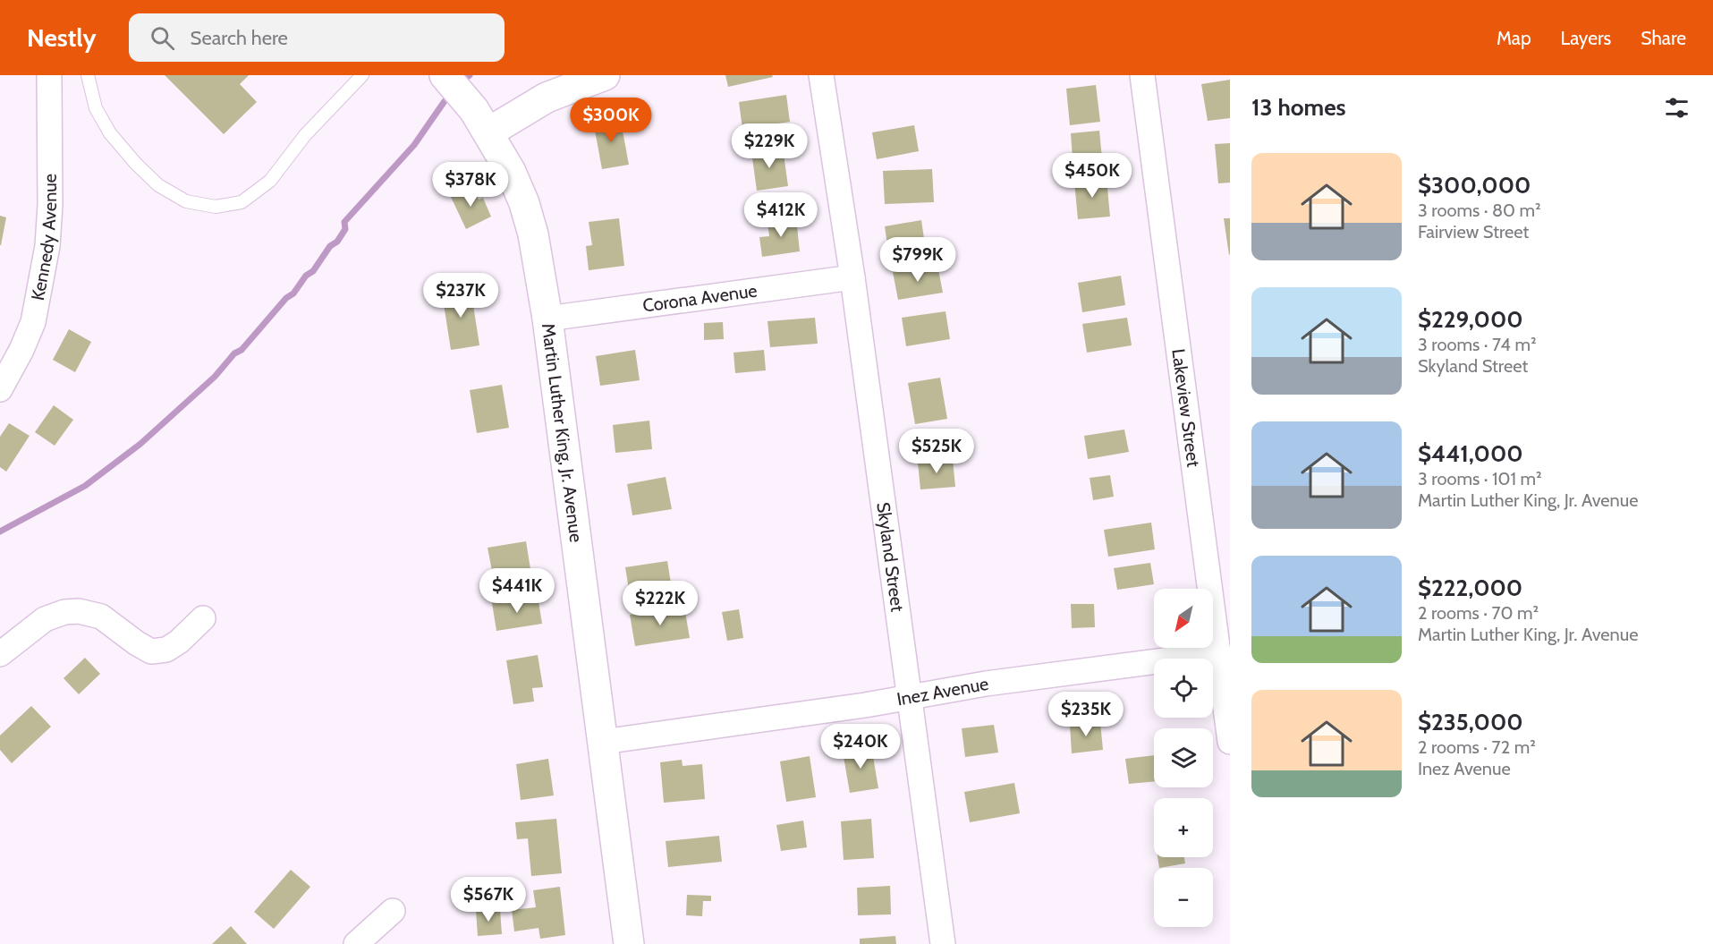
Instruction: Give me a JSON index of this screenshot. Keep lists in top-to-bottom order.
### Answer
{
  "streets": {
    "street": [
      "Kennedy Avenue",
      "Corona Avenue",
      "Lakeview Street",
      "Martin Luther King, Jr. Avenue",
      "Skyland Street",
      "Inez Avenue"
    ]
  },
  "crossings": [
    ["Corona Avenue", "Martin Luther King, Jr. Avenue"],
    ["Corona Avenue", "Skyland Street"],
    ["Lakeview Street", "Inez Avenue"],
    ["Martin Luther King, Jr. Avenue", "Inez Avenue"],
    ["Skyland Street", "Inez Avenue"]
  ],
  "north": "bottom left",
  "page": {
    "header": "Nestly",
    "search": "Search here",
    "nav": ["Map", "Layers", "Share"],
    "heading": "13 homes",
    "price": [
      "$300K",
      "$229K",
      "$450K",
      "$378K",
      "$412K",
      "$799K",
      "$237K",
      "$525K",
      "$441K",
      "$222K",
      "$235K",
      "$240K",
      "$567K"
    ],
    "list": [
      {
        "name": "$300,000",
        "note": "3 rooms · 80 m² · Fairview Street"
      },
      {
        "name": "$229,000",
        "note": "3 rooms · 74 m² · Skyland Street"
      },
      {
        "name": "$441,000",
        "note": "3 rooms · 101 m² · Martin Luther King, Jr. Avenue"
      },
      {
        "name": "$222,000",
        "note": "2 rooms · 70 m² · Martin Luther King, Jr. Avenue"
      },
      {
        "name": "$235,000",
        "note": "2 rooms · 72 m² · Inez Avenue"
      }
    ],
    "map_buttons": ["+", "−"]
  }
}
